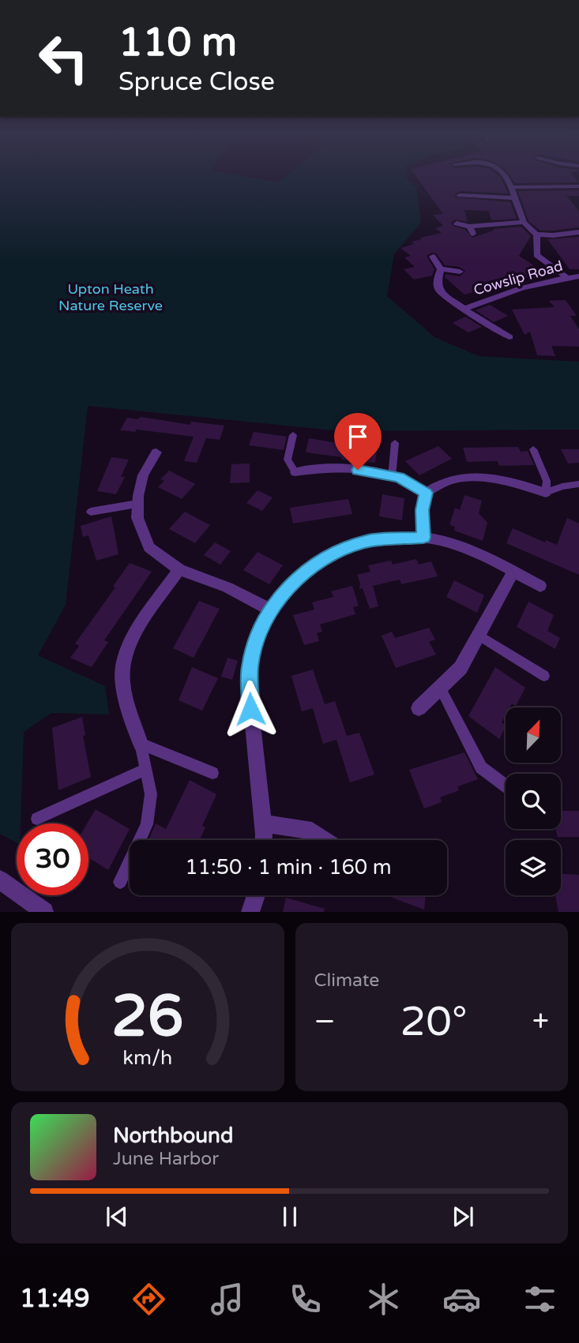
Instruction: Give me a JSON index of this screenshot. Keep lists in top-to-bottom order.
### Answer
{
  "streets": {
    "street": ["Cowslip Road"]
  },
  "parks": ["Upton Heath Nature Reserve"],
  "north": "top right",
  "page": {
    "turn": ["110 m", "Spruce Close"],
    "limit": "30",
    "trip": "11:50 · 1 min · 160 m",
    "tile": "Climate",
    "heat": ["−", "20°", "+"],
    "song": ["Northbound", "June Harbor"],
    "tabs": "11:49",
    "gauge": ["26", "km/h"]
  }
}
